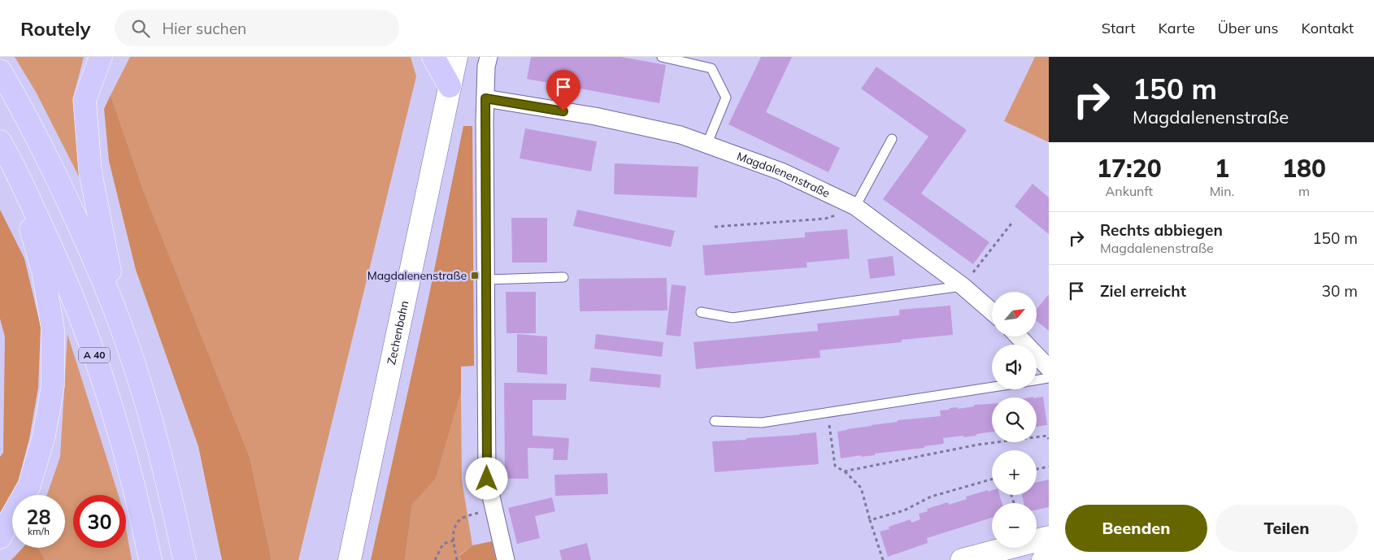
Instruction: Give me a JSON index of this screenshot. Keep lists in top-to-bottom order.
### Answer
{
  "streets": {
    "highway": ["A 40"],
    "main road": ["Zechenbahn"],
    "street": ["Magdalenenstraße"]
  },
  "places": {
    "transit": ["Magdalenenstraße"]
  },
  "north": "top right",
  "page": {
    "header": "Routely",
    "search": "Hier suchen",
    "nav": [
      "Start",
      "Karte",
      "Über uns",
      "Kontakt"
    ],
    "turn": ["150 m", "Magdalenenstraße"],
    "eta": [
      "17:20",
      "Ankunft",
      "1",
      "Min.",
      "180",
      "m"
    ],
    "list": [
      {
        "name": "Rechts abbiegen",
        "note": "Magdalenenstraße",
        "value": "150 m"
      },
      {
        "name": "Ziel erreicht",
        "value": "30 m"
      }
    ],
    "map_buttons": ["+", "−"],
    "speed": "28 km/h",
    "limit": "30",
    "buttons": ["Beenden", "Teilen"]
  }
}
